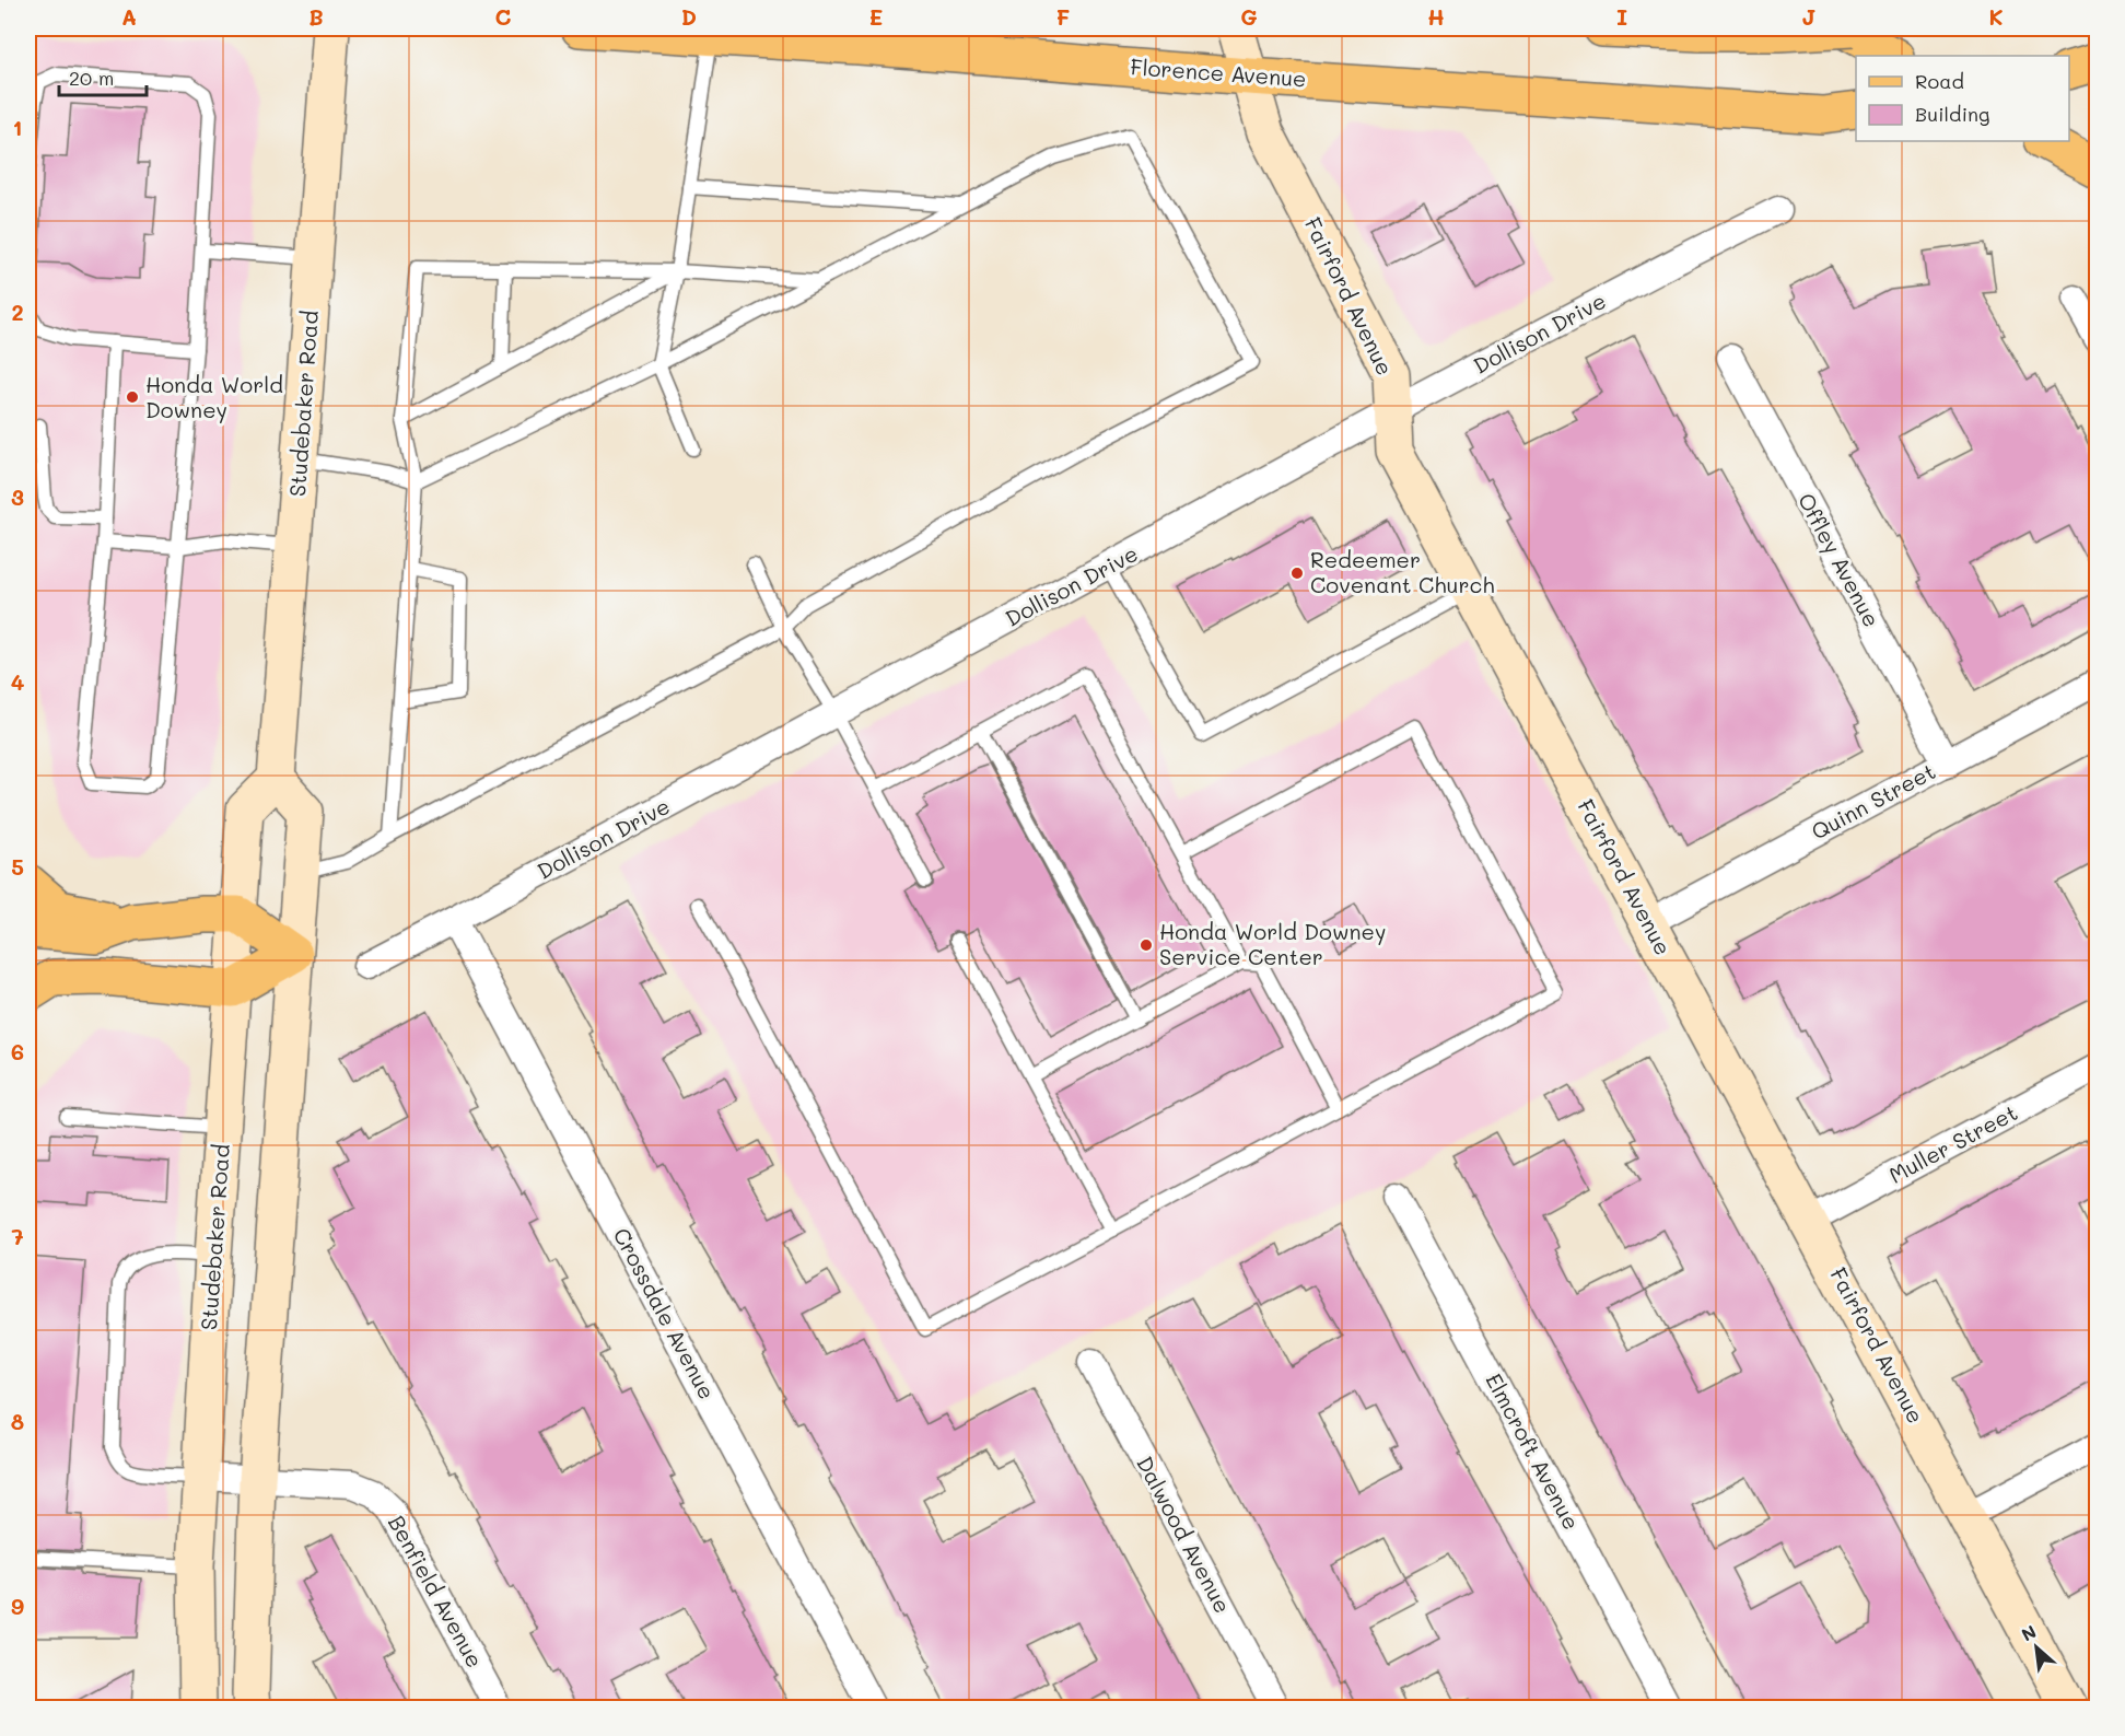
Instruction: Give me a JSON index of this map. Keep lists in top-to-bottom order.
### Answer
{
  "streets": {
    "main road": ["Florence Avenue", "Fairford Avenue", "Studebaker Road"],
    "street": [
      "Dollison Drive",
      "Offley Avenue",
      "Quinn Street",
      "Muller Street",
      "Crossdale Avenue",
      "Elmcroft Avenue",
      "Dalwood Avenue",
      "Benfield Avenue"
    ]
  },
  "crossings": [
    ["Florence Avenue", "Fairford Avenue"],
    ["Fairford Avenue", "Dollison Drive"],
    ["Fairford Avenue", "Quinn Street"],
    ["Fairford Avenue", "Muller Street"],
    ["Dollison Drive", "Crossdale Avenue"],
    ["Studebaker Road", "Benfield Avenue"],
    ["Offley Avenue", "Quinn Street"]
  ],
  "places": ["Honda World Downey", "Redeemer Covenant Church", "Honda World Downey Service Center"],
  "legend": ["Road", "Building"],
  "scale_bar": "20 m",
  "north": "top left",
  "grid": {
    "columns": [
      "A",
      "B",
      "C",
      "D",
      "E",
      "F",
      "G",
      "H",
      "I",
      "J",
      "K"
    ],
    "rows": [
      "1",
      "2",
      "3",
      "4",
      "5",
      "6",
      "7",
      "8",
      "9"
    ]
  }
}
